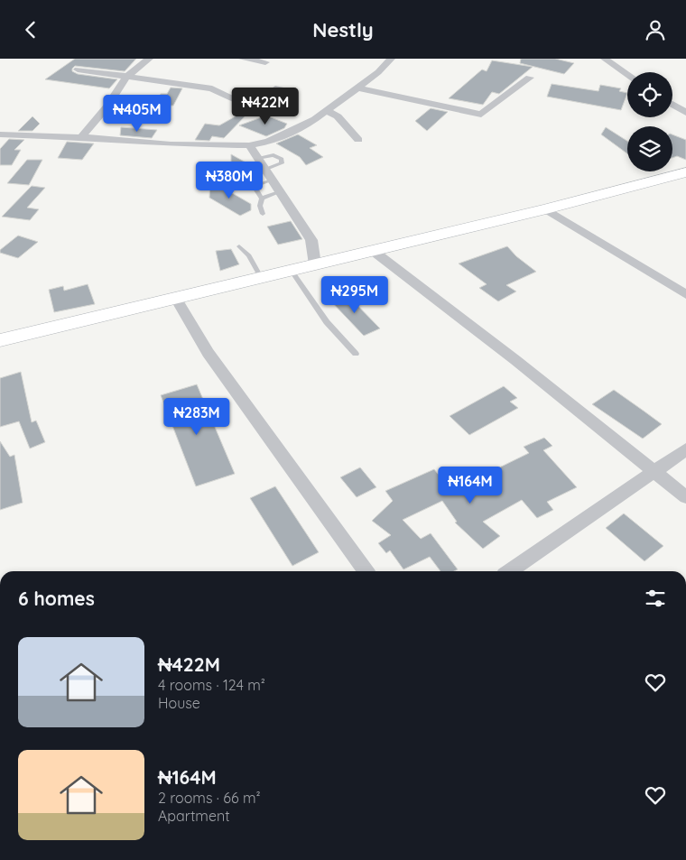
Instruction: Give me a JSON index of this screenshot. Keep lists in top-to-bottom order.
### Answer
{
  "page": {
    "header": "Nestly",
    "price": [
      "₦422M",
      "₦405M",
      "₦380M",
      "₦295M",
      "₦283M",
      "₦164M"
    ],
    "heading": "6 homes",
    "list": [
      {
        "name": "₦422M",
        "note": "4 rooms · 124 m² · House"
      },
      {
        "name": "₦164M",
        "note": "2 rooms · 66 m² · Apartment"
      }
    ]
  }
}
